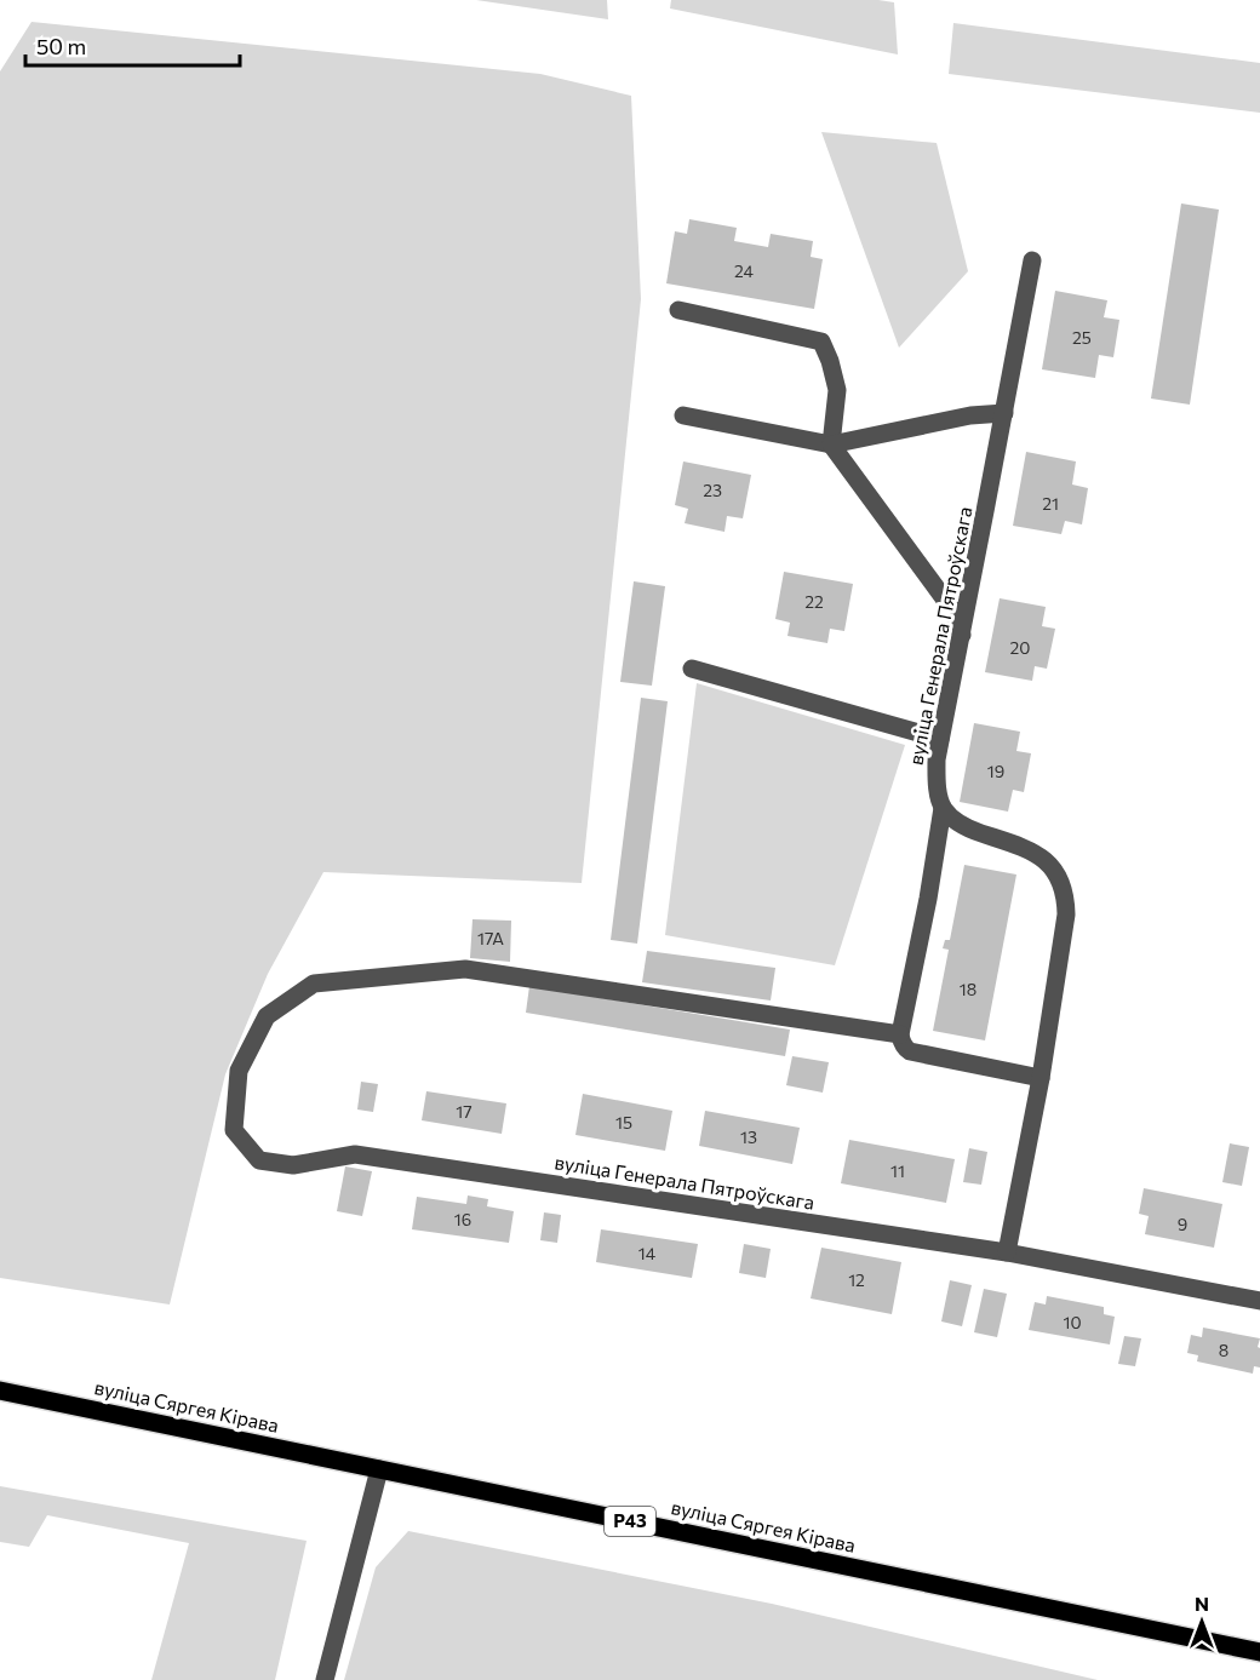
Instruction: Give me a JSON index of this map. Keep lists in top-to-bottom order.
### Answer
{
  "streets": {
    "main road": ["вуліца Сяргея Кірава", "Р43"],
    "street": ["вуліца Генерала Пятроўскага"]
  },
  "house_numbers": [
    "24",
    "25",
    "23",
    "21",
    "22",
    "20",
    "19",
    "17А",
    "18",
    "17",
    "15",
    "13",
    "11",
    "16",
    "9",
    "14",
    "12",
    "10",
    "8"
  ],
  "scale_bar": "50 m",
  "north": "top"
}
